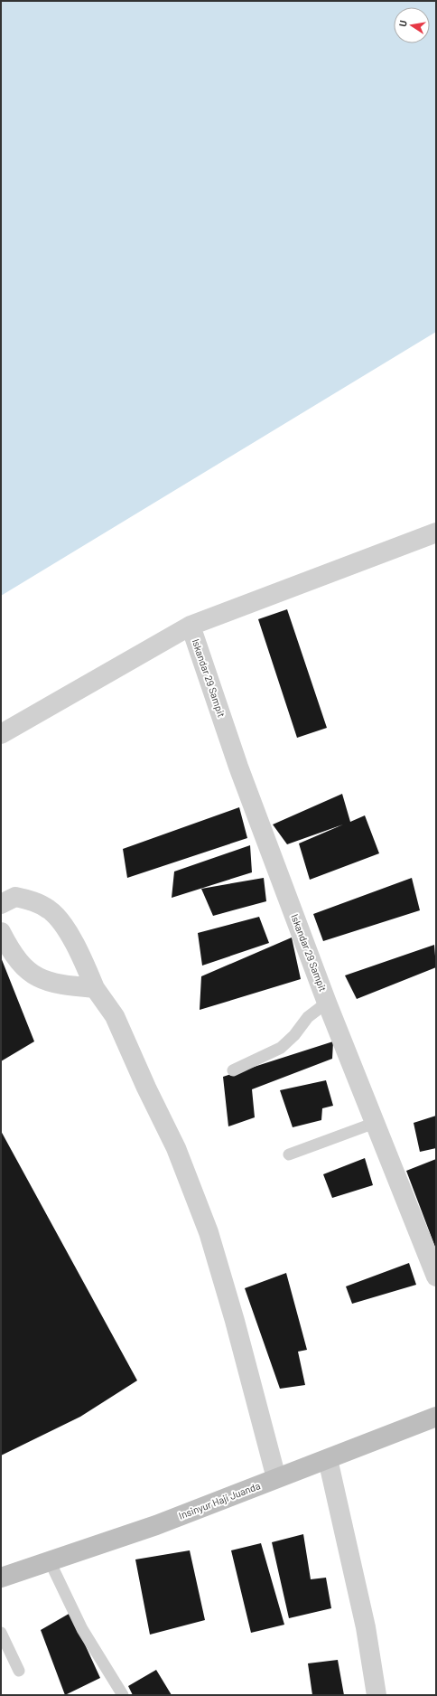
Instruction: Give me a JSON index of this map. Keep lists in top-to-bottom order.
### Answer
{
  "streets": {
    "street": ["Iskandar 29 Sampit", "Insinyur Haji Juanda"]
  },
  "north": "left"
}
